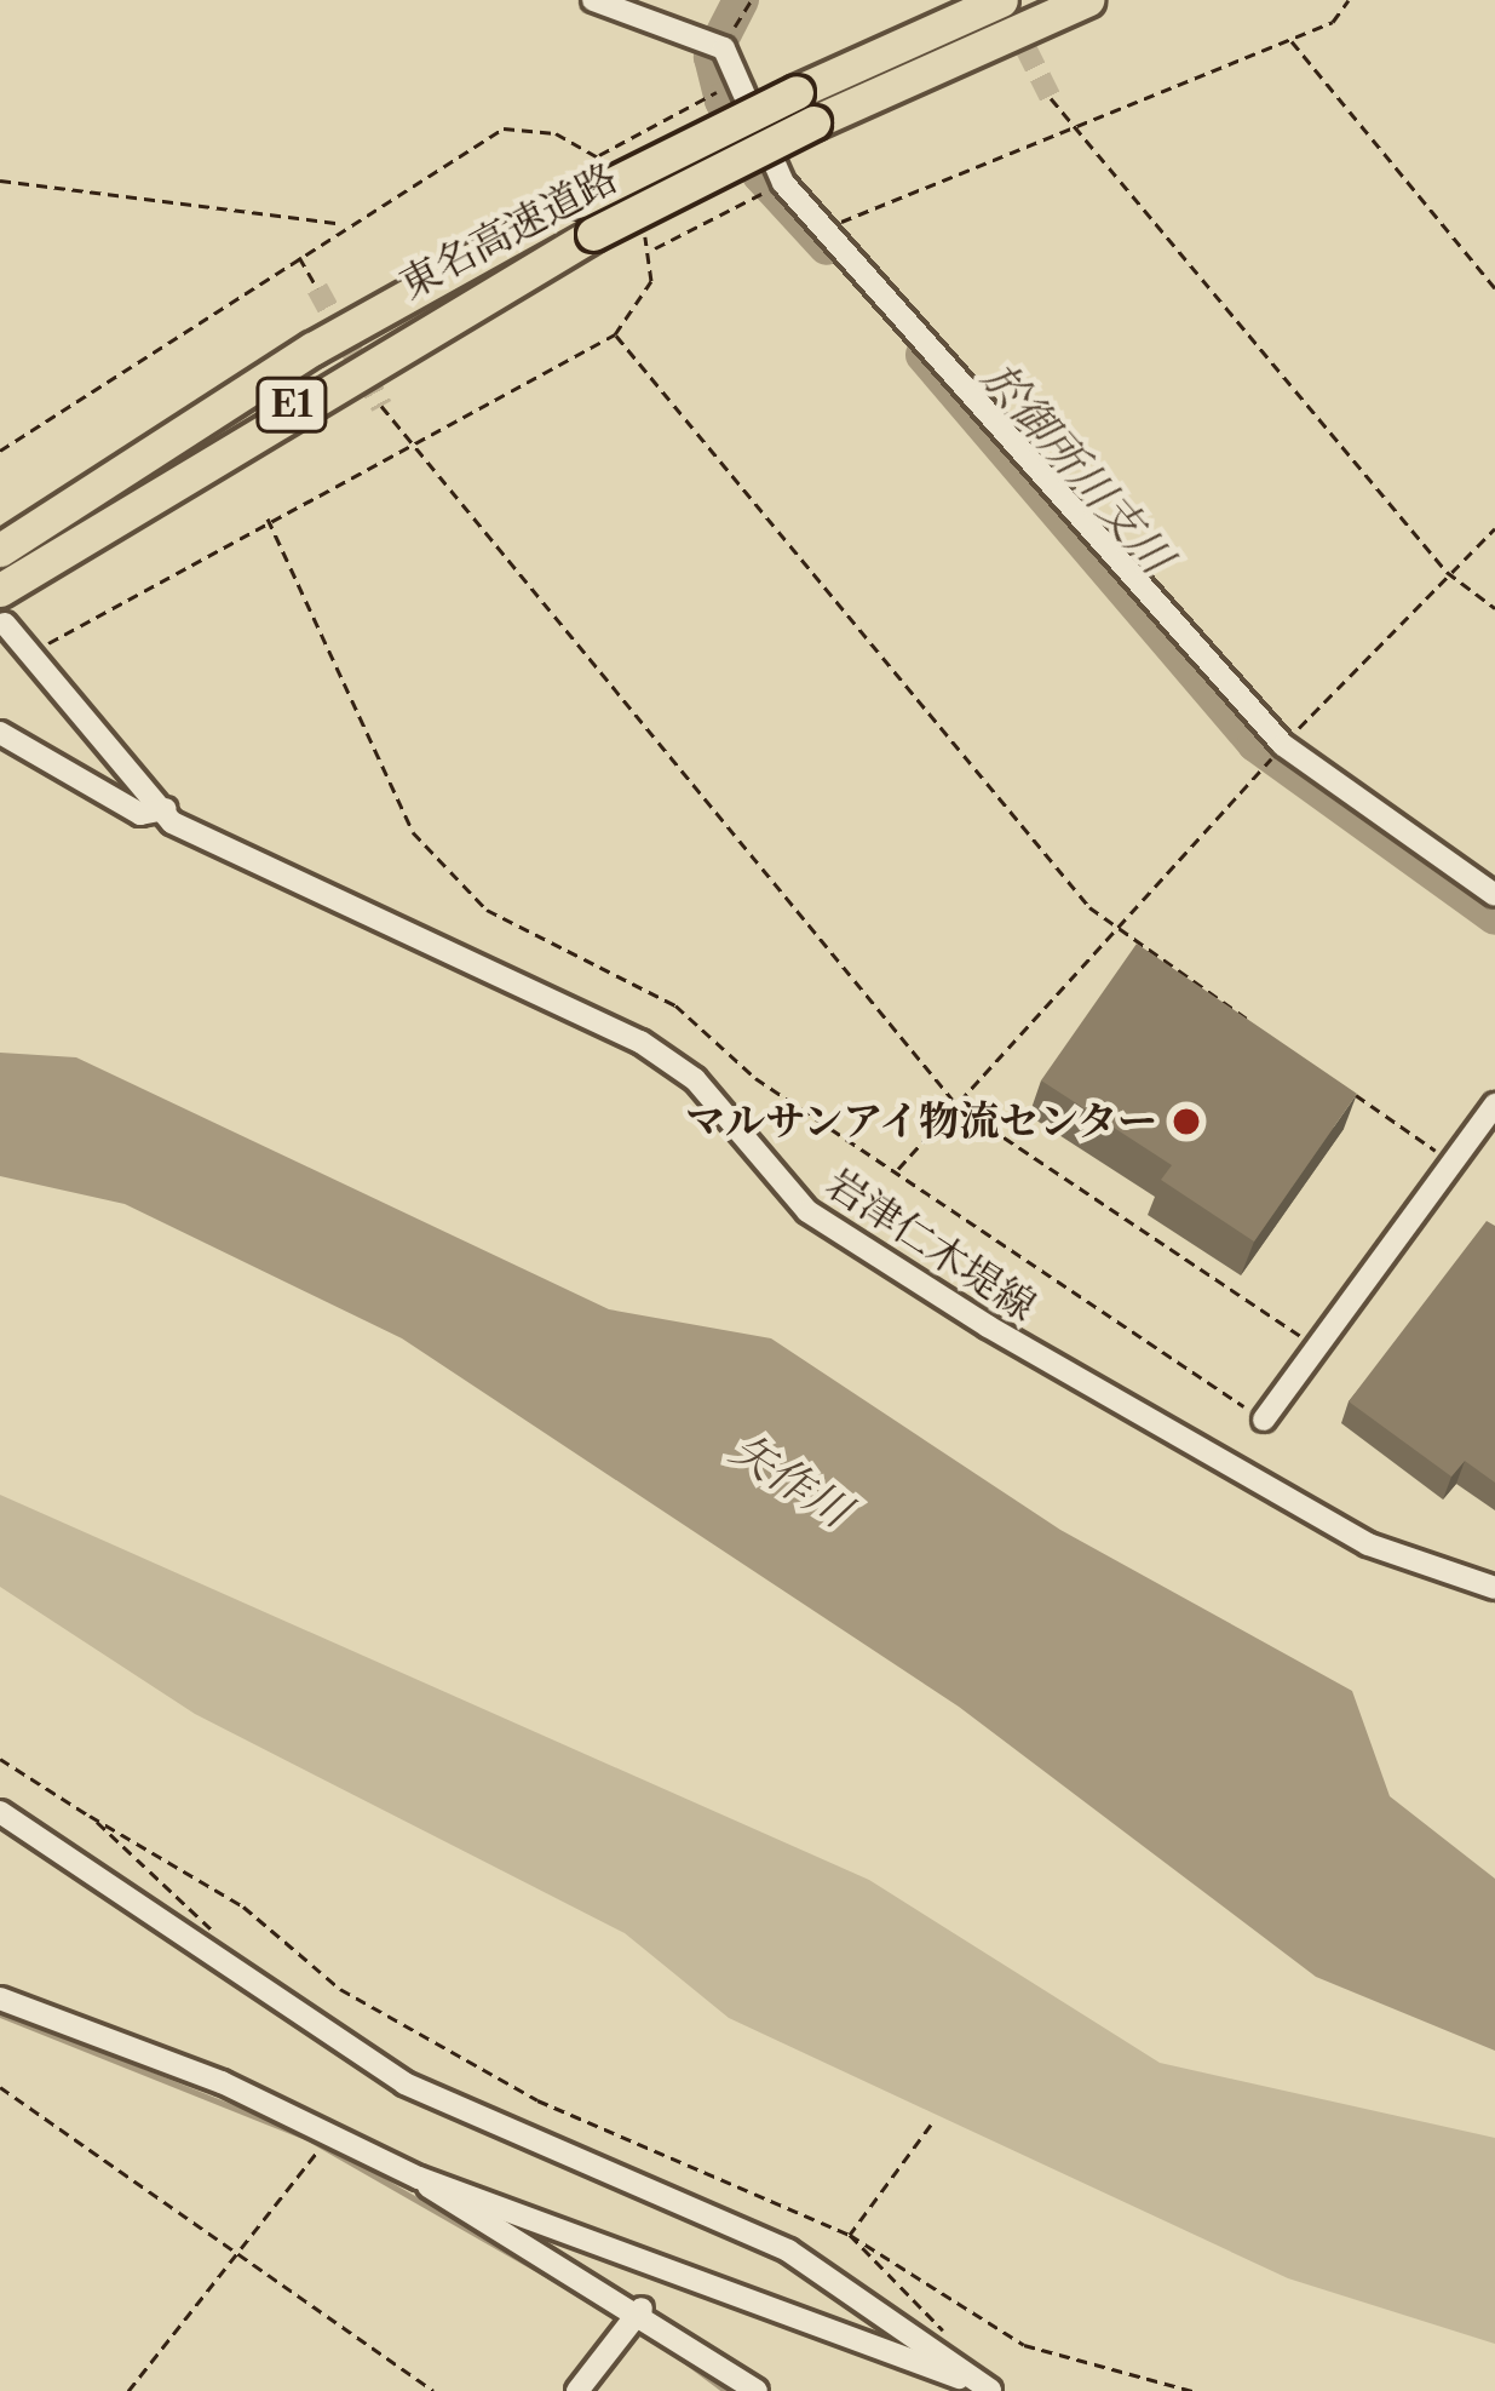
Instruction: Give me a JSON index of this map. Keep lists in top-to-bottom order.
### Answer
{
  "streets": {
    "highway": ["東名高速道路", "E1"],
    "street": ["岩津仁木堤線"]
  },
  "crossings": [
    ["東名高速道路", "岩津仁木堤線"]
  ],
  "water": ["於御所川支川", "矢作川"],
  "places": ["マルサンアイ物流センター"]
}
